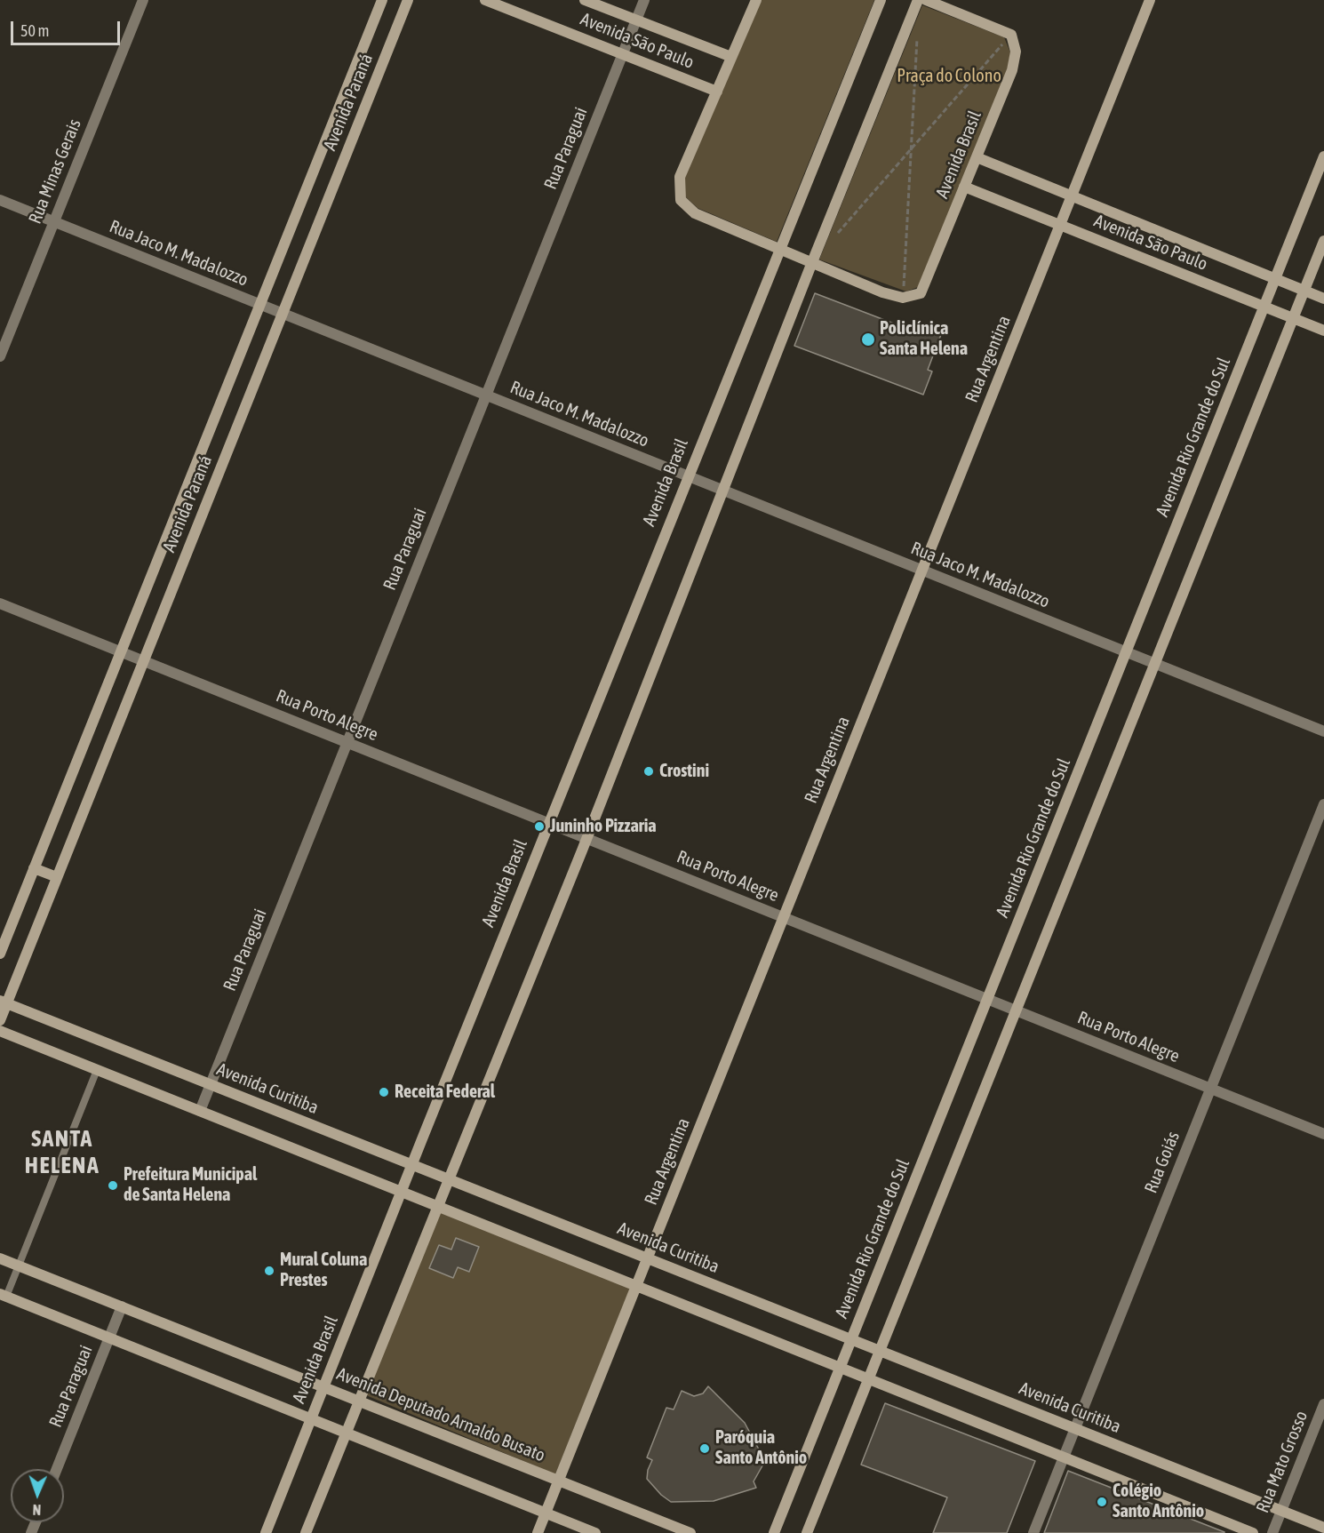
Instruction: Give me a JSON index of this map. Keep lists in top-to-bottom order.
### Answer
{
  "streets": {
    "street": [
      "Avenida São Paulo",
      "Avenida Paraná",
      "Rua Paraguai",
      "Avenida Brasil",
      "Rua Minas Gerais",
      "Rua Jaco M. Madalozzo",
      "Rua Argentina",
      "Avenida Rio Grande do Sul",
      "Rua Porto Alegre",
      "Avenida Curitiba",
      "Rua Goiás",
      "Avenida Deputado Arnaldo Busato",
      "Rua Mato Grosso"
    ]
  },
  "crossings": [
    ["Avenida São Paulo", "Rua Paraguai"],
    ["Avenida São Paulo", "Avenida Brasil"],
    ["Avenida São Paulo", "Rua Argentina"],
    ["Avenida São Paulo", "Avenida Rio Grande do Sul"],
    ["Avenida Paraná", "Rua Jaco M. Madalozzo"],
    ["Avenida Paraná", "Rua Porto Alegre"],
    ["Avenida Paraná", "Avenida Curitiba"],
    ["Rua Paraguai", "Rua Jaco M. Madalozzo"],
    ["Rua Paraguai", "Rua Porto Alegre"],
    ["Rua Paraguai", "Avenida Curitiba"],
    ["Rua Paraguai", "Avenida Deputado Arnaldo Busato"],
    ["Avenida Brasil", "Rua Jaco M. Madalozzo"],
    ["Avenida Brasil", "Rua Porto Alegre"],
    ["Avenida Brasil", "Avenida Curitiba"],
    ["Avenida Brasil", "Avenida Deputado Arnaldo Busato"],
    ["Rua Minas Gerais", "Rua Jaco M. Madalozzo"],
    ["Rua Jaco M. Madalozzo", "Rua Argentina"],
    ["Rua Jaco M. Madalozzo", "Avenida Rio Grande do Sul"],
    ["Rua Argentina", "Rua Porto Alegre"],
    ["Rua Argentina", "Avenida Curitiba"],
    ["Rua Argentina", "Avenida Deputado Arnaldo Busato"],
    ["Avenida Rio Grande do Sul", "Rua Porto Alegre"],
    ["Avenida Rio Grande do Sul", "Avenida Curitiba"],
    ["Rua Porto Alegre", "Rua Goiás"],
    ["Avenida Curitiba", "Rua Goiás"],
    ["Avenida Curitiba", "Rua Mato Grosso"]
  ],
  "districts": ["SANTA HELENA"],
  "parks": ["Praça do Colono"],
  "places": [
    "Policlínica Santa Helena",
    "Crostini",
    "Juninho Pizzaria",
    "Receita Federal",
    "Prefeitura Municipal de Santa Helena",
    "Mural Coluna Prestes",
    "Paróquia Santo Antônio",
    "Colégio Santo Antônio"
  ],
  "scale_bar": "50 m",
  "north": "bottom"
}
